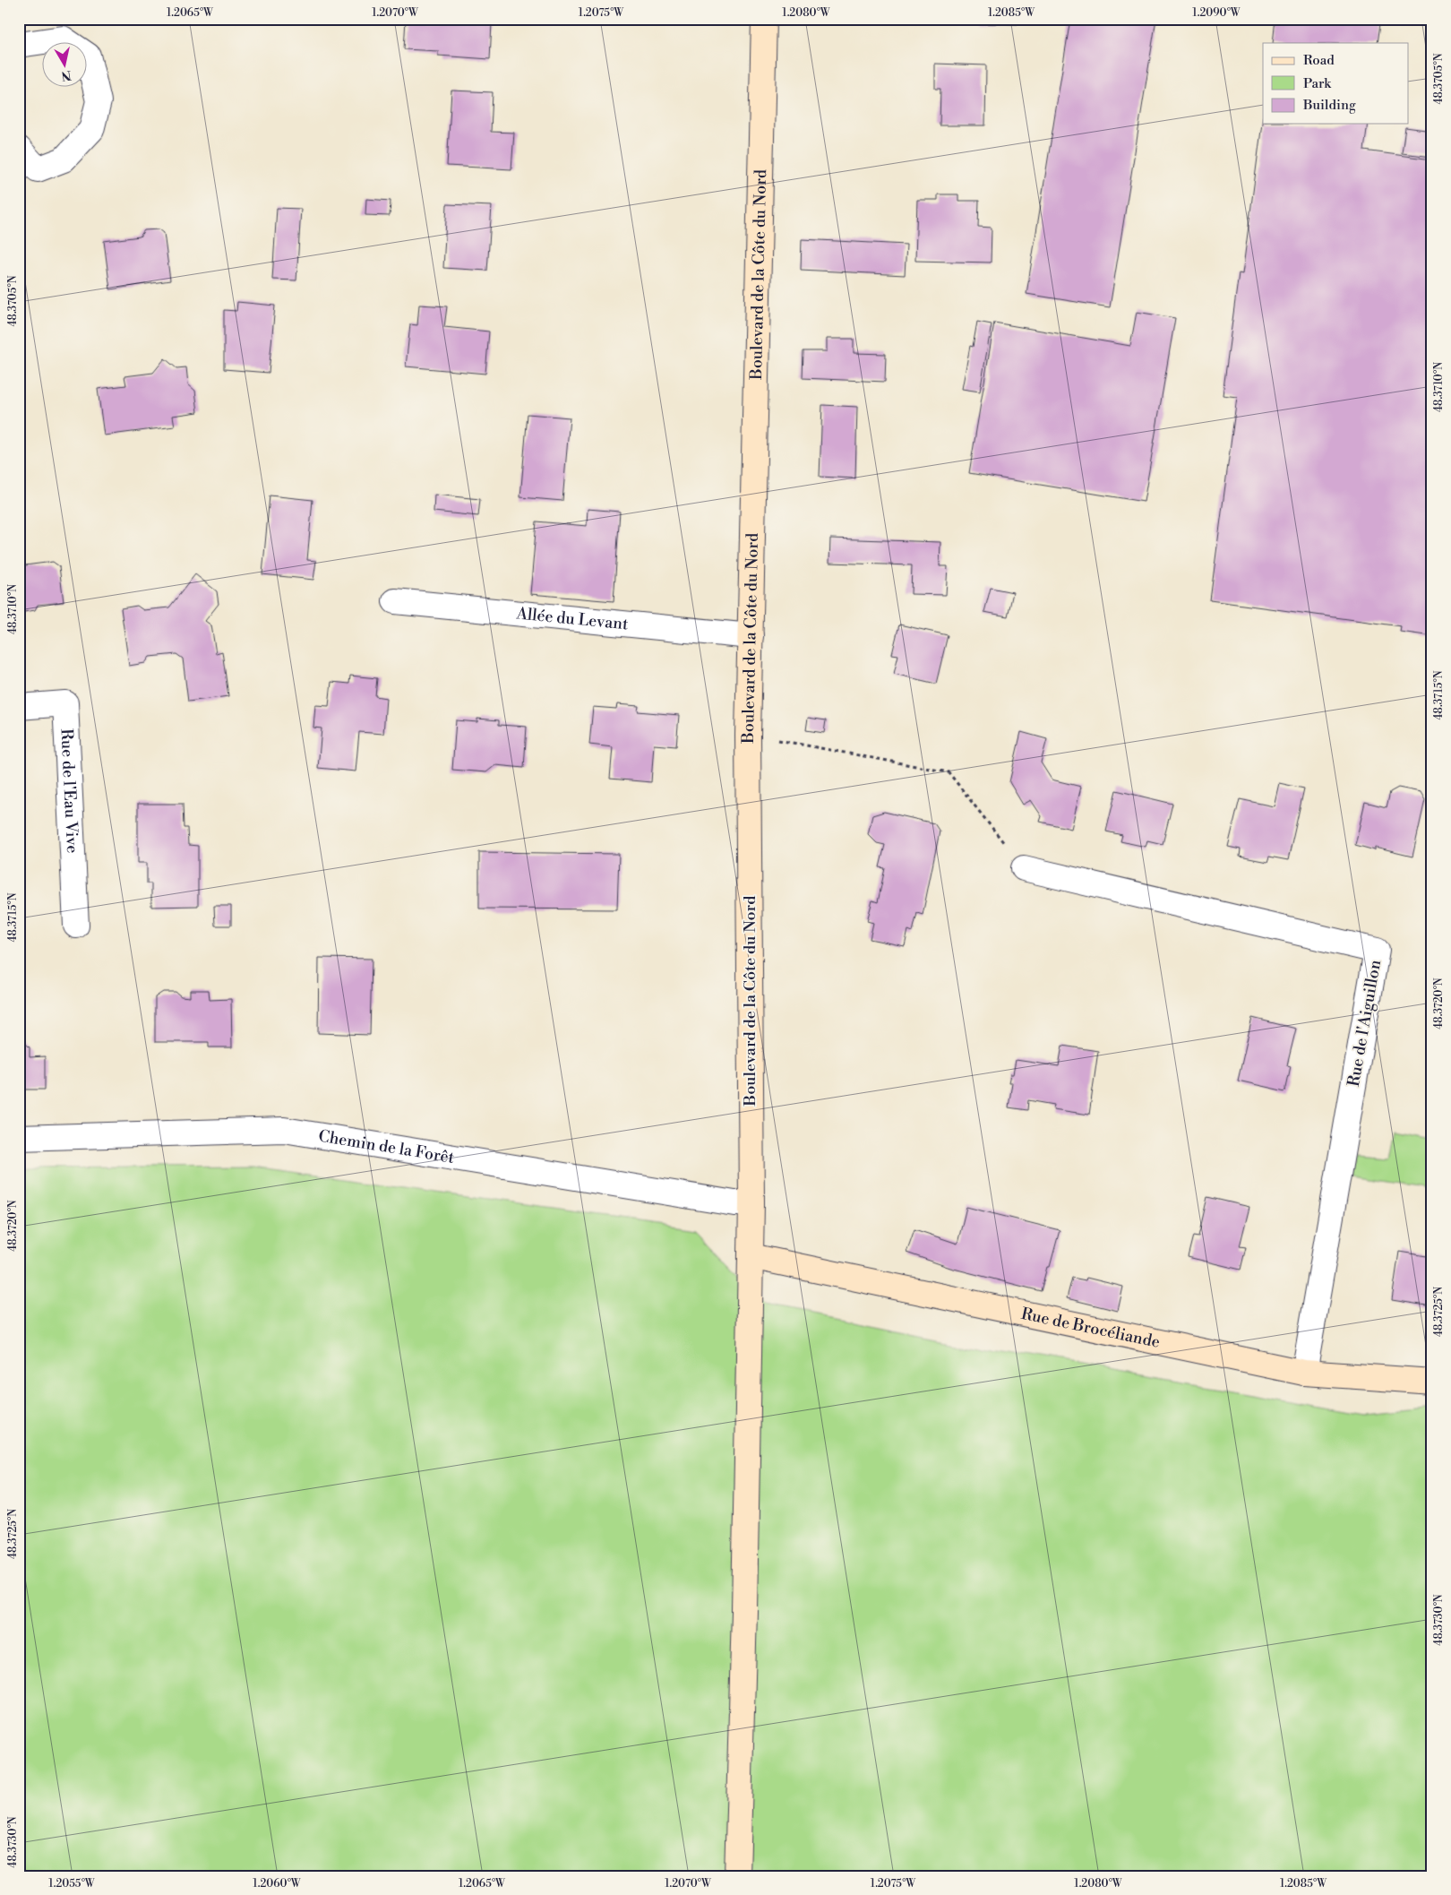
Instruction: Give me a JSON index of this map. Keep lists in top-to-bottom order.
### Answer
{
  "streets": {
    "main road": ["Boulevard de la Côte du Nord", "Rue de Brocéliande"],
    "street": [
      "Allée du Levant",
      "Rue de l'Eau Vive",
      "Rue de l'Aiguillon",
      "Chemin de la Forêt"
    ]
  },
  "crossings": [
    ["Boulevard de la Côte du Nord", "Allée du Levant"],
    ["Boulevard de la Côte du Nord", "Chemin de la Forêt"],
    ["Boulevard de la Côte du Nord", "Rue de Brocéliande"],
    ["Rue de l'Aiguillon", "Rue de Brocéliande"]
  ],
  "legend": ["Road", "Park", "Building"],
  "north": "bottom",
  "coordinates": [
    "1.2065°W",
    "1.2070°W",
    "1.2075°W",
    "1.2080°W",
    "1.2085°W",
    "1.2090°W",
    "48.3705°N",
    "48.3710°N",
    "48.3715°N",
    "48.3720°N",
    "48.3725°N",
    "48.3730°N",
    "1.2055°W",
    "1.2060°W"
  ]
}
